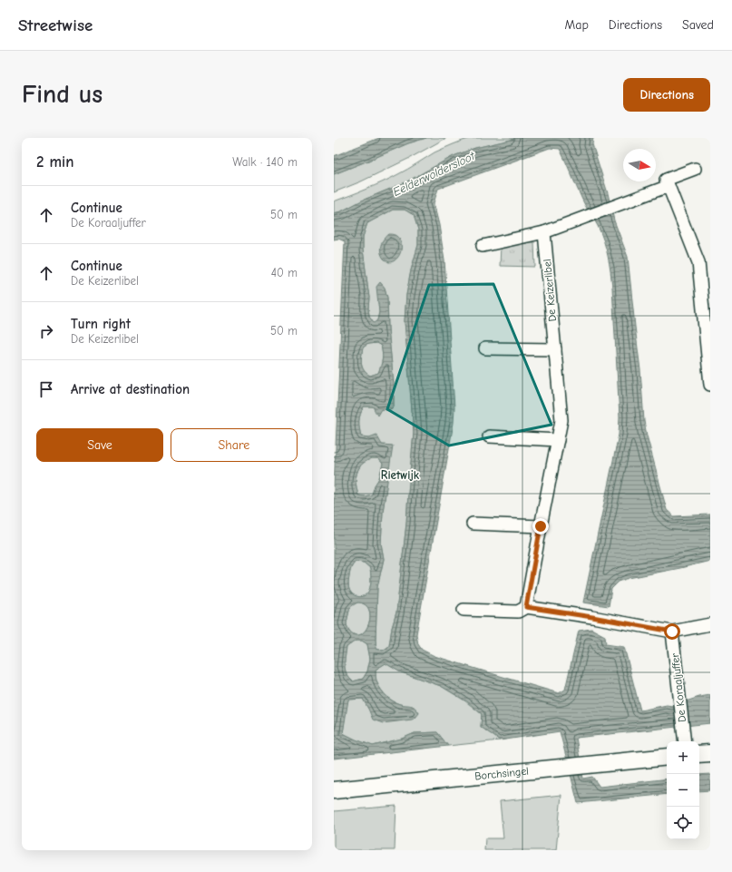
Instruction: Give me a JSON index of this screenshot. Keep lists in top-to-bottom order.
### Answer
{
  "streets": {
    "main road": ["Borchsingel"],
    "street": ["De Keizerlibel", "De Koraaljuffer"]
  },
  "districts": ["Rietwijk"],
  "water": ["Eelderwoldersloot"],
  "north": "right",
  "page": {
    "header": "Streetwise",
    "nav": ["Map", "Directions", "Saved"],
    "buttons": [
      "Directions",
      ["Save", "Share"]
    ],
    "title": "Find us",
    "heading": ["2 min", "Walk · 140 m"],
    "list": [
      ["Continue", "De Koraaljuffer", "50 m"],
      ["Continue", "De Keizerlibel", "40 m"],
      ["Turn right", "De Keizerlibel", "50 m"],
      "Arrive at destination"
    ],
    "map_buttons": ["+", "−"]
  }
}
